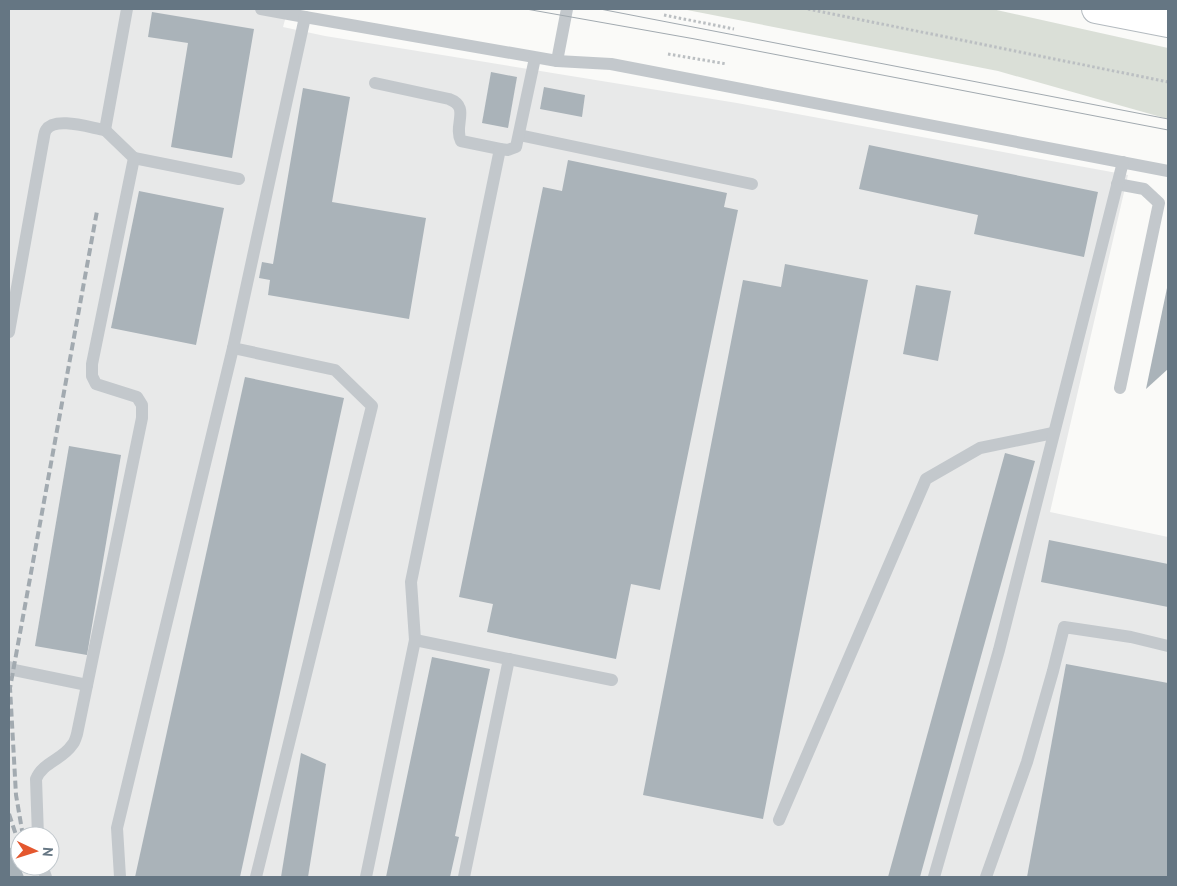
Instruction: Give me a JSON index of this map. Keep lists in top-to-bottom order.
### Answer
{
  "north": "right"
}
